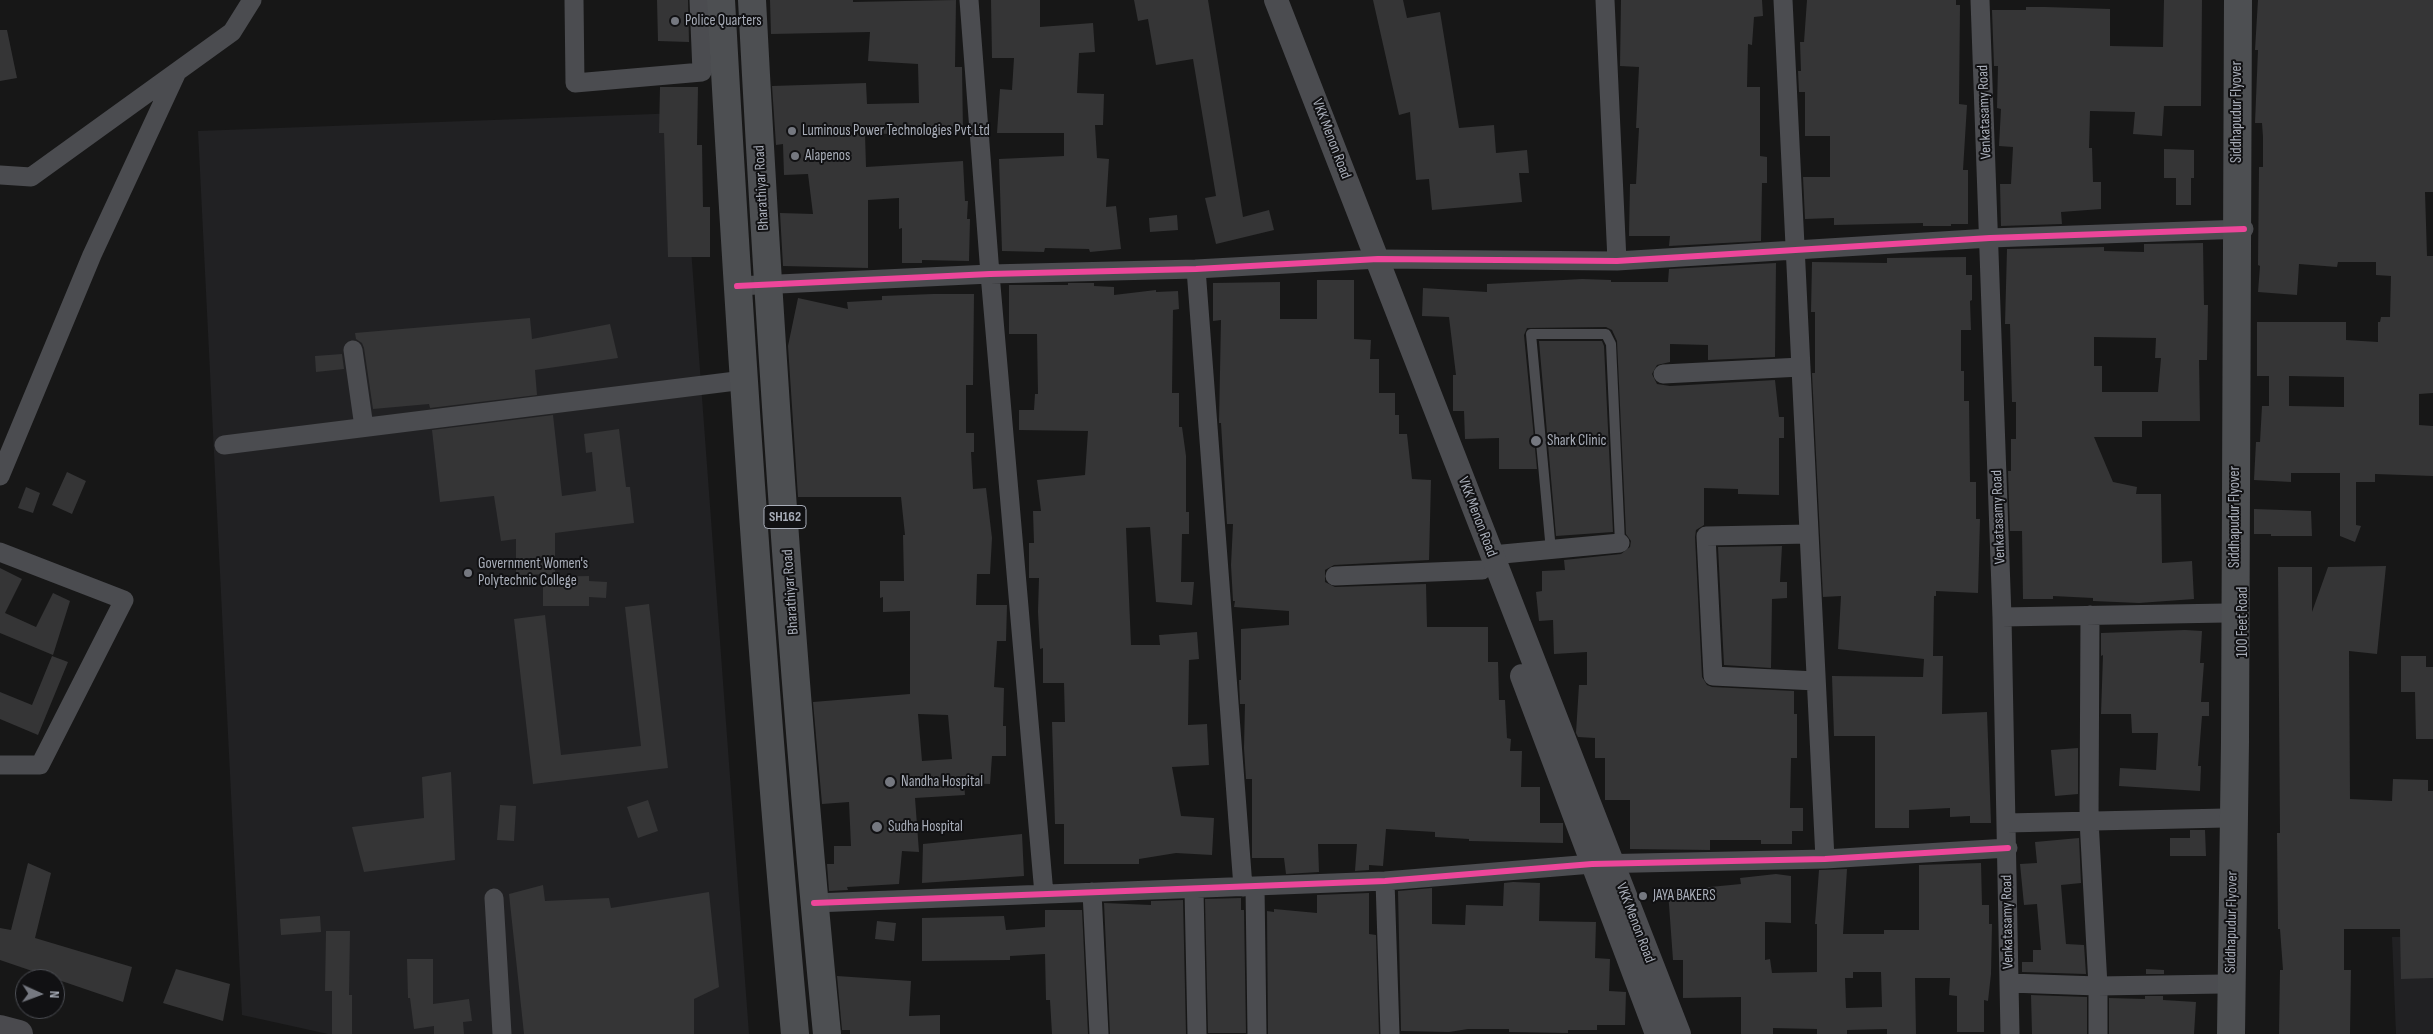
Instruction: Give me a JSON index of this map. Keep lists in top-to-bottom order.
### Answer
{
  "streets": {
    "main road": [
      "Siddhapudur Flyover",
      "Bharathiyar Road",
      "SH162",
      "100 Feet Road"
    ],
    "street": ["Venkatasamy Road", "VKK Menon Road"]
  },
  "places": [
    "Police Quarters",
    "Luminous Power Technologies Pvt Ltd",
    "Alapenos",
    "Shark Clinic",
    "Government Women's Polytechnic College",
    "Nandha Hospital",
    "Sudha Hospital",
    "JAYA BAKERS"
  ],
  "north": "right"
}
